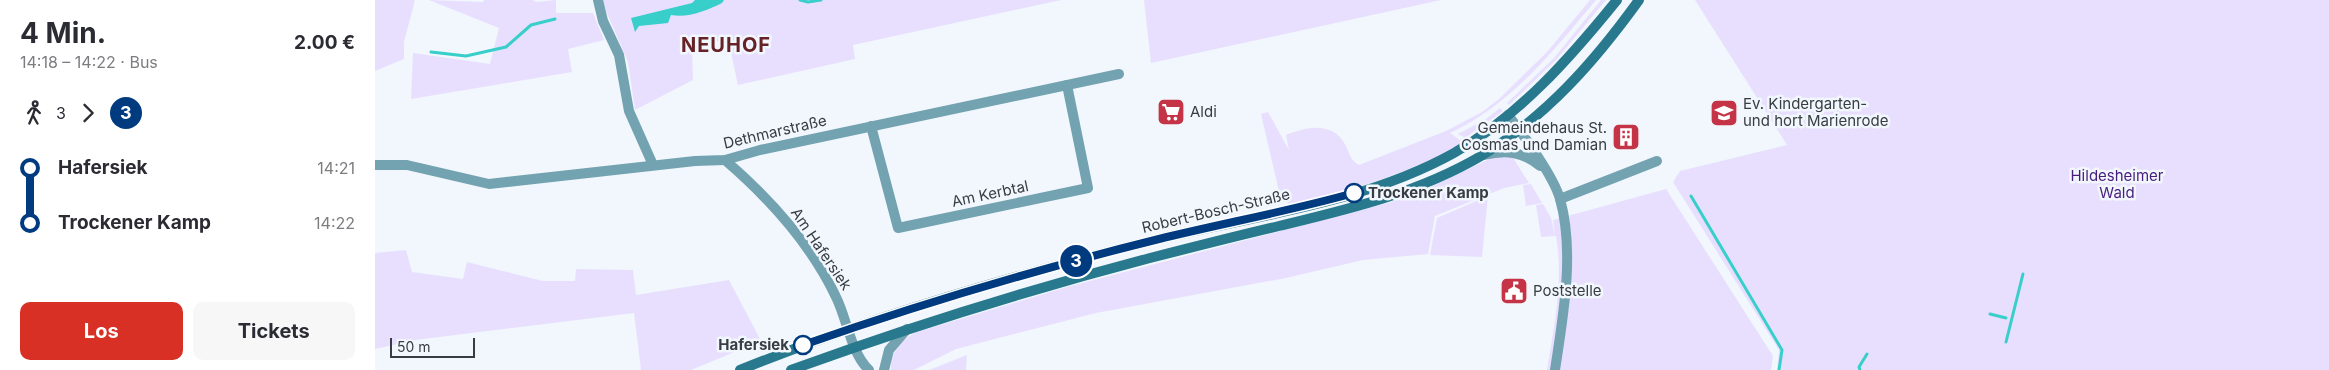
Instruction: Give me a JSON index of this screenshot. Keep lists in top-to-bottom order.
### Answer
{
  "streets": {
    "main road": ["Robert-Bosch-Straße"],
    "street": ["Dethmarstraße", "Am Kerbtal", "Am Hafersiek"]
  },
  "crossings": [
    ["Dethmarstraße", "Am Kerbtal"],
    ["Dethmarstraße", "Am Hafersiek"],
    ["Robert-Bosch-Straße", "Am Hafersiek"]
  ],
  "districts": ["NEUHOF"],
  "parks": ["Hildesheimer Wald"],
  "places": {
    "supermarket": ["Aldi"],
    "school or university": ["Ev. Kindergarten- und hort Marienrode"],
    "building": ["Gemeindehaus St. Cosmas und Damian"],
    "other": ["Trockener Kamp", "Hafersiek"],
    "public building": ["Poststelle"]
  },
  "lines": ["bus line 3"],
  "scale_bar": "50 m",
  "page": {
    "heading": ["4 Min.", "14:18 – 14:22 · Bus", "2.00 €"],
    "on_map": "3",
    "legs": ["3", "3"],
    "list": [
      {
        "name": "Hafersiek",
        "value": "14:21"
      },
      {
        "name": "Trockener Kamp",
        "value": "14:22"
      }
    ],
    "buttons": ["Los", "Tickets"],
    "scale": "50 m"
  }
}
